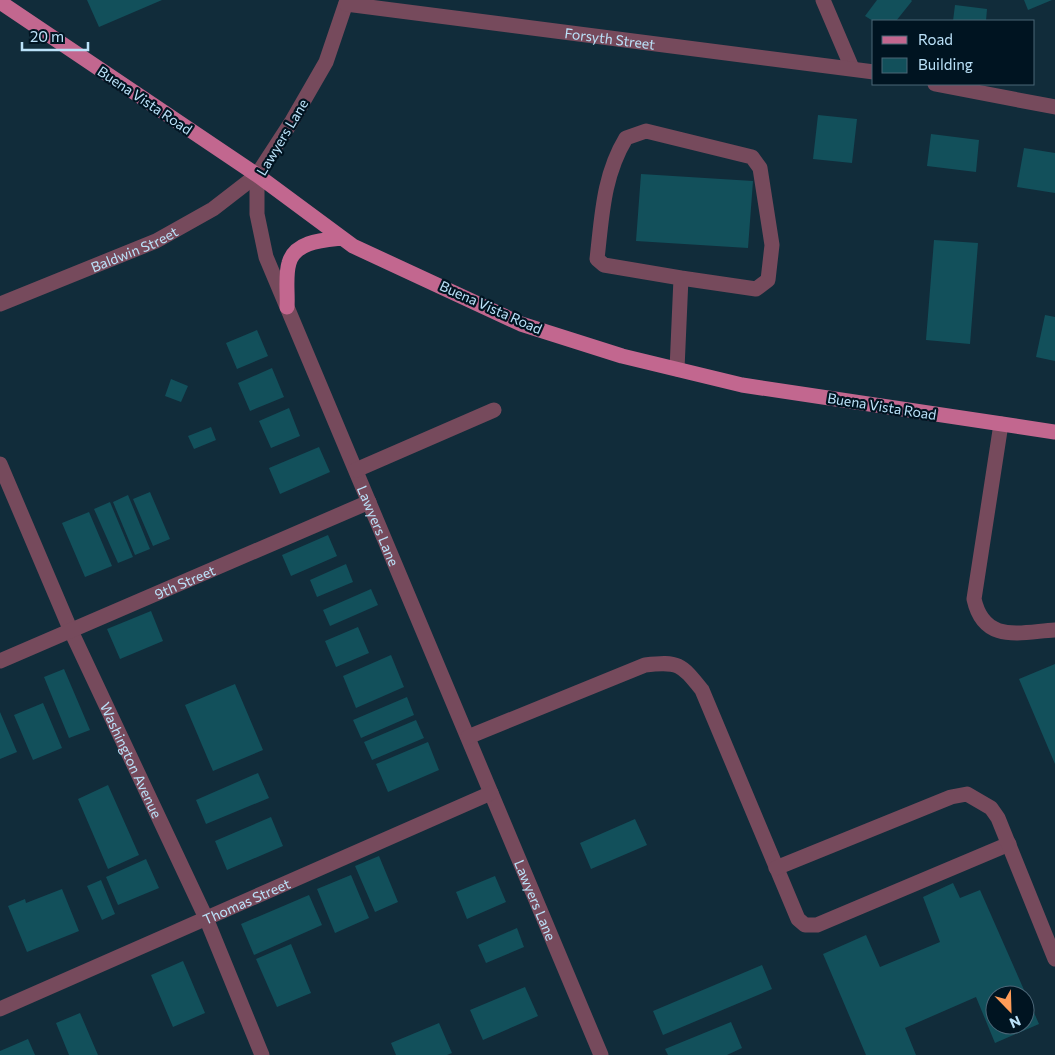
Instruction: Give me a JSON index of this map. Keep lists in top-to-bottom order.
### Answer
{
  "streets": {
    "main road": ["Buena Vista Road"],
    "street": [
      "Forsyth Street",
      "Lawyers Lane",
      "Baldwin Street",
      "9th Street",
      "Washington Avenue",
      "Thomas Street"
    ]
  },
  "crossings": [
    ["Forsyth Street", "Lawyers Lane"],
    ["Buena Vista Road", "Lawyers Lane"],
    ["Buena Vista Road", "Baldwin Street"],
    ["Lawyers Lane", "Baldwin Street"],
    ["Lawyers Lane", "9th Street"],
    ["Lawyers Lane", "Thomas Street"],
    ["9th Street", "Washington Avenue"],
    ["Washington Avenue", "Thomas Street"]
  ],
  "legend": ["Road", "Building"],
  "scale_bar": "20 m",
  "north": "bottom right"
}
